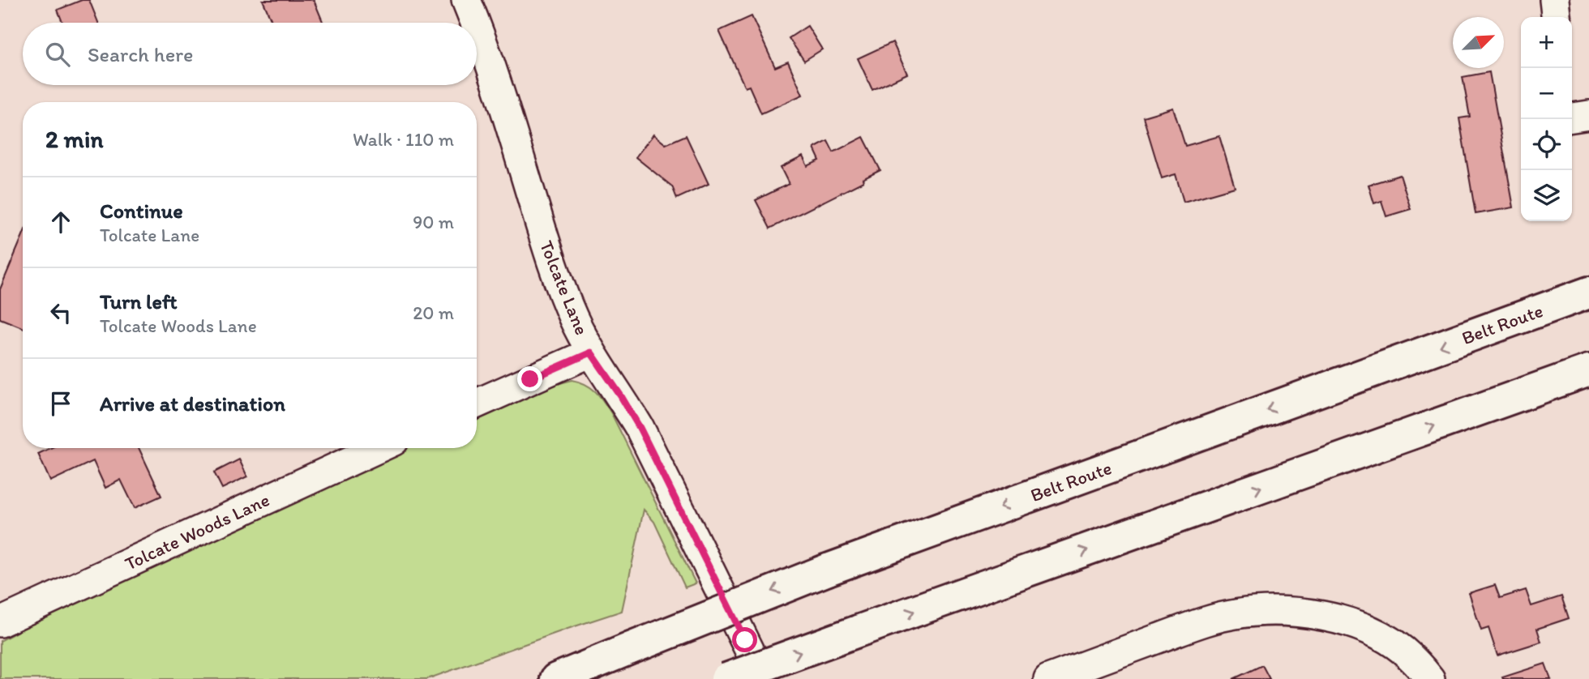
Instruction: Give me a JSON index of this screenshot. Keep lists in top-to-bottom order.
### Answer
{
  "streets": {
    "highway": ["Belt Route"],
    "street": ["Tolcate Lane", "Tolcate Woods Lane"]
  },
  "north": "top right",
  "page": {
    "map_buttons": ["+", "−"],
    "search": "Search here",
    "heading": ["2 min", "Walk · 110 m"],
    "list": [
      ["Continue", "Tolcate Lane", "90 m"],
      ["Turn left", "Tolcate Woods Lane", "20 m"],
      "Arrive at destination"
    ]
  }
}
